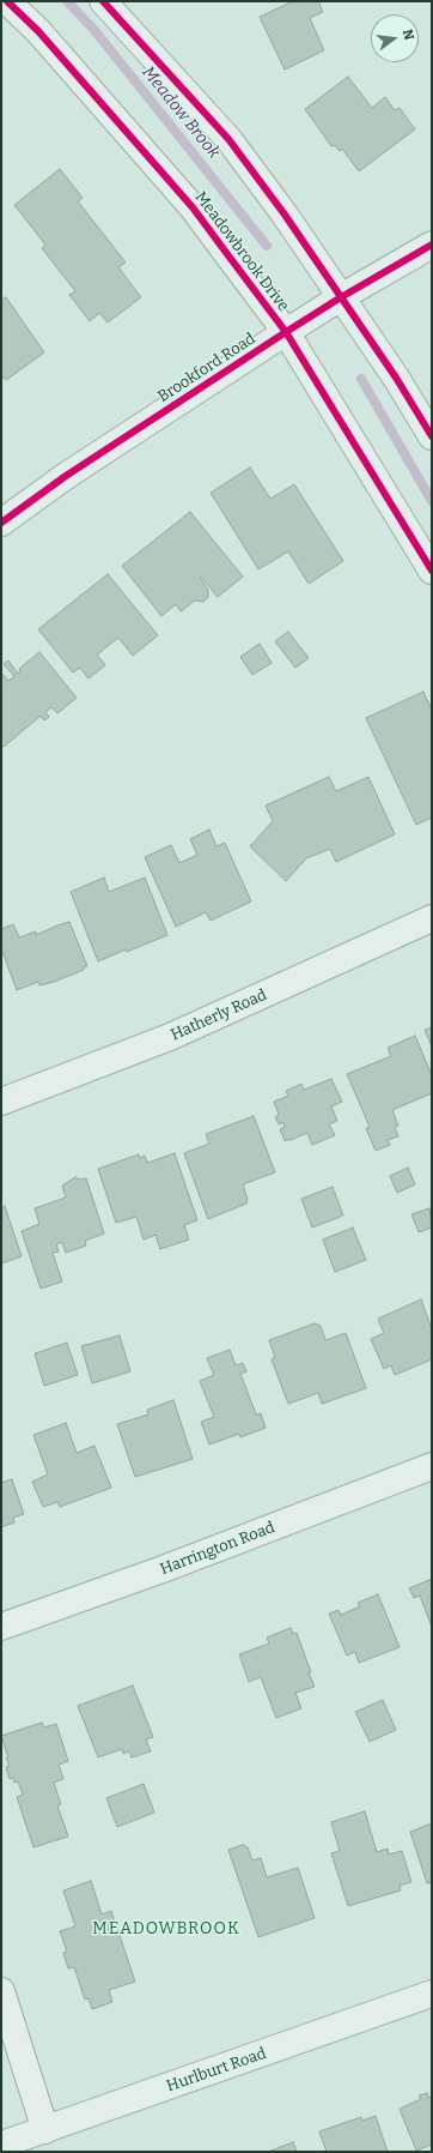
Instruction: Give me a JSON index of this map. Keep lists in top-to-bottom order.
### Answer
{
  "streets": {
    "street": [
      "Meadowbrook Drive",
      "Brookford Road",
      "Hatherly Road",
      "Harrington Road",
      "Hurlburt Road"
    ]
  },
  "crossings": [
    ["Meadowbrook Drive", "Brookford Road"]
  ],
  "districts": ["MEADOWBROOK"],
  "water": ["Meadow Brook"],
  "north": "right"
}
